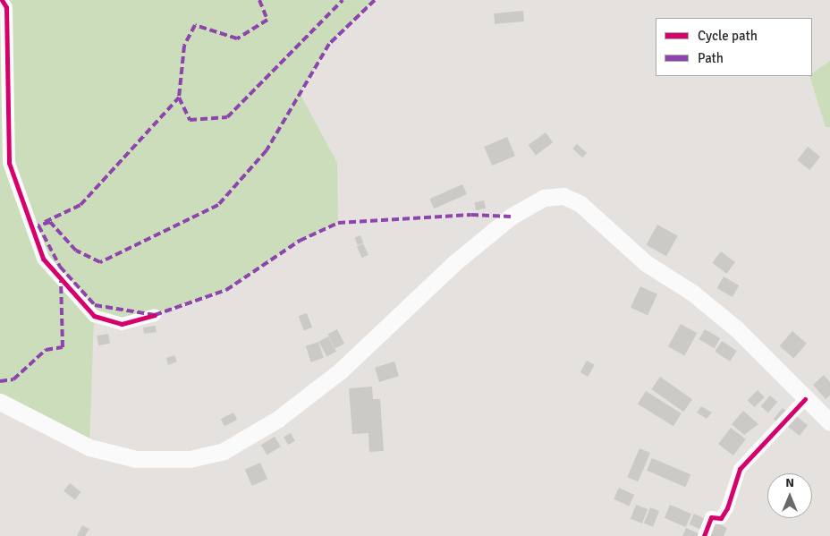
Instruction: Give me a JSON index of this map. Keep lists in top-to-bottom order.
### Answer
{
  "legend": ["Cycle path", "Path"],
  "north": "top"
}
